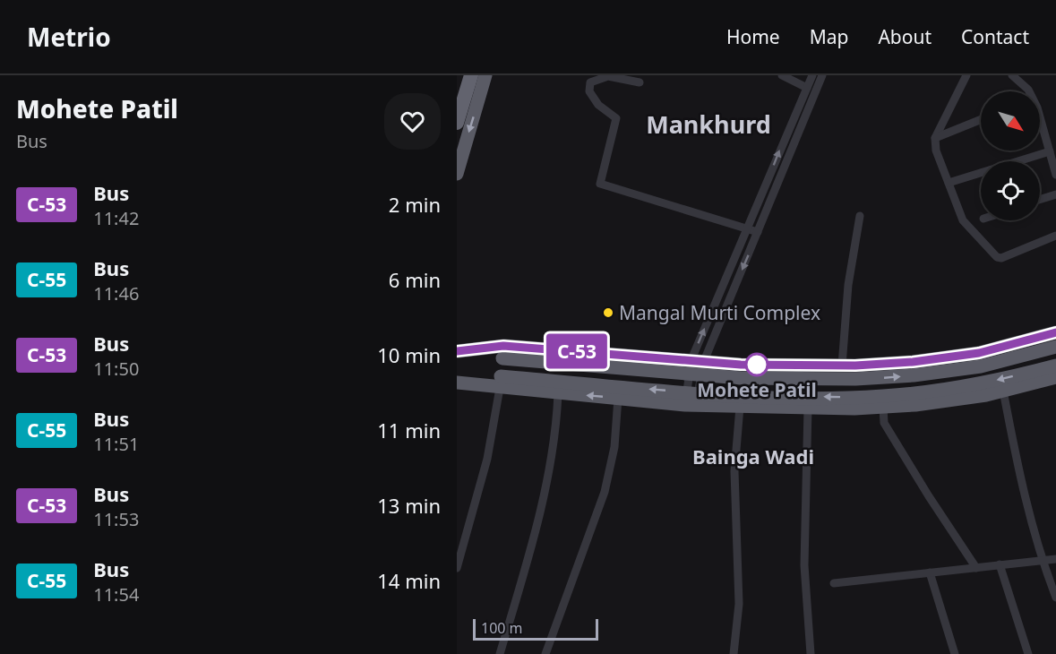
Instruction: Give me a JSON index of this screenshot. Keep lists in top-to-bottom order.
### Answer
{
  "districts": ["Mankhurd", "Bainga Wadi"],
  "places": ["Mangal Murti Complex", "Mohete Patil"],
  "lines": ["bus line C-53"],
  "scale_bar": "100 m",
  "north": "bottom right",
  "page": {
    "header": "Metrio",
    "nav": [
      "Home",
      "Map",
      "About",
      "Contact"
    ],
    "heading": ["Mohete Patil", "Bus"],
    "on_map": "C-53",
    "list": [
      {
        "mark": "C-53",
        "name": "Bus",
        "note": "11:42",
        "value": "2 min"
      },
      {
        "mark": "C-55",
        "name": "Bus",
        "note": "11:46",
        "value": "6 min"
      },
      {
        "mark": "C-53",
        "name": "Bus",
        "note": "11:50",
        "value": "10 min"
      },
      {
        "mark": "C-55",
        "name": "Bus",
        "note": "11:51",
        "value": "11 min"
      },
      {
        "mark": "C-53",
        "name": "Bus",
        "note": "11:53",
        "value": "13 min"
      },
      {
        "mark": "C-55",
        "name": "Bus",
        "note": "11:54",
        "value": "14 min"
      }
    ],
    "scale": "100 m"
  }
}
